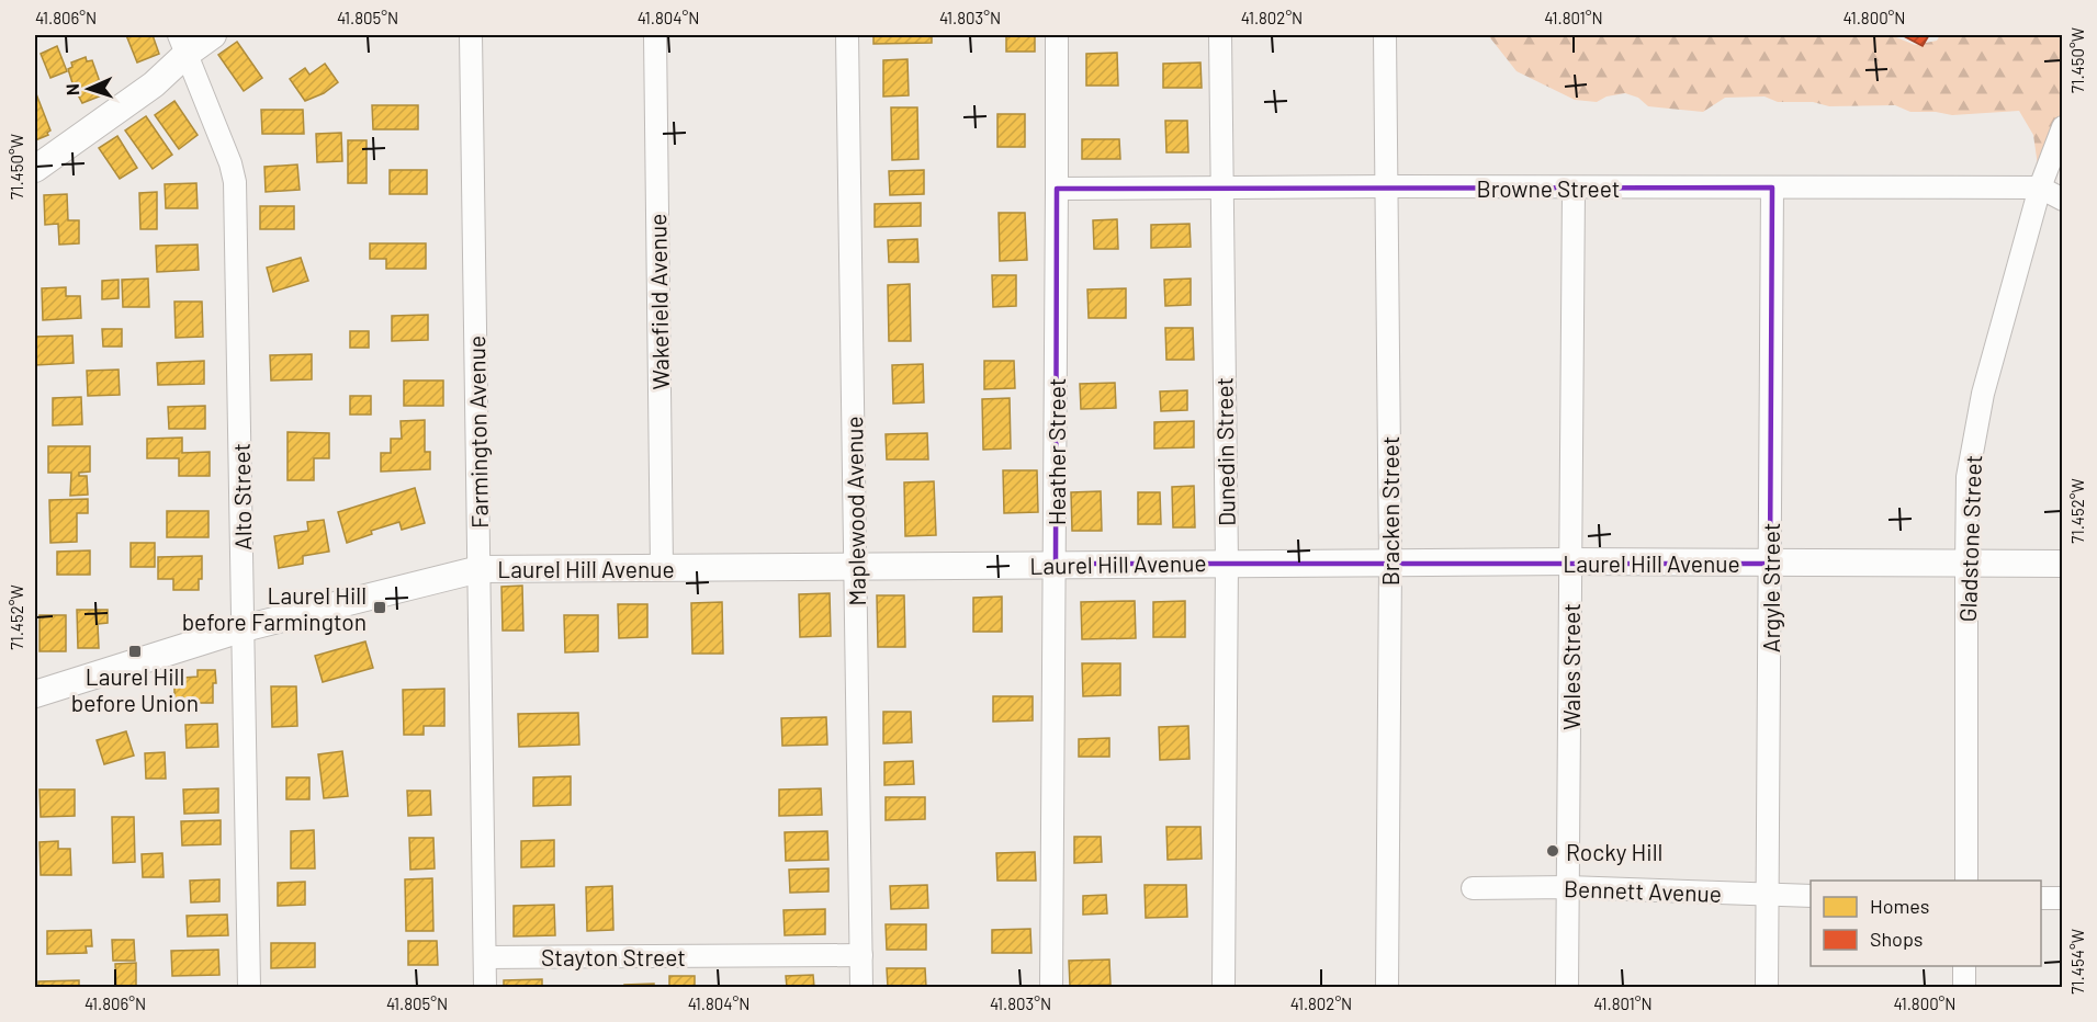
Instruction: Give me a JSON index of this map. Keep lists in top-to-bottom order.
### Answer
{
  "streets": {
    "street": [
      "Browne Street",
      "Wakefield Avenue",
      "Farmington Avenue",
      "Heather Street",
      "Dunedin Street",
      "Alto Street",
      "Maplewood Avenue",
      "Bracken Street",
      "Gladstone Street",
      "Laurel Hill Avenue",
      "Argyle Street",
      "Wales Street",
      "Bennett Avenue",
      "Stayton Street"
    ]
  },
  "crossings": [
    ["Browne Street", "Heather Street"],
    ["Browne Street", "Dunedin Street"],
    ["Browne Street", "Bracken Street"],
    ["Browne Street", "Gladstone Street"],
    ["Browne Street", "Argyle Street"],
    ["Browne Street", "Wales Street"],
    ["Wakefield Avenue", "Laurel Hill Avenue"],
    ["Farmington Avenue", "Laurel Hill Avenue"],
    ["Farmington Avenue", "Stayton Street"],
    ["Heather Street", "Laurel Hill Avenue"],
    ["Dunedin Street", "Laurel Hill Avenue"],
    ["Alto Street", "Laurel Hill Avenue"],
    ["Maplewood Avenue", "Laurel Hill Avenue"],
    ["Maplewood Avenue", "Stayton Street"],
    ["Bracken Street", "Laurel Hill Avenue"],
    ["Gladstone Street", "Laurel Hill Avenue"],
    ["Laurel Hill Avenue", "Argyle Street"],
    ["Laurel Hill Avenue", "Wales Street"],
    ["Argyle Street", "Bennett Avenue"],
    ["Wales Street", "Bennett Avenue"]
  ],
  "places": {
    "transit": ["Laurel Hill before Farmington", "Laurel Hill before Union"],
    "other": ["Rocky Hill"]
  },
  "legend": ["Homes", "Shops"],
  "north": "left",
  "coordinates": [
    "41.806°N",
    "41.805°N",
    "41.804°N",
    "41.803°N",
    "41.802°N",
    "41.801°N",
    "41.800°N",
    "71.450°W",
    "71.452°W",
    "71.454°W"
  ]
}
